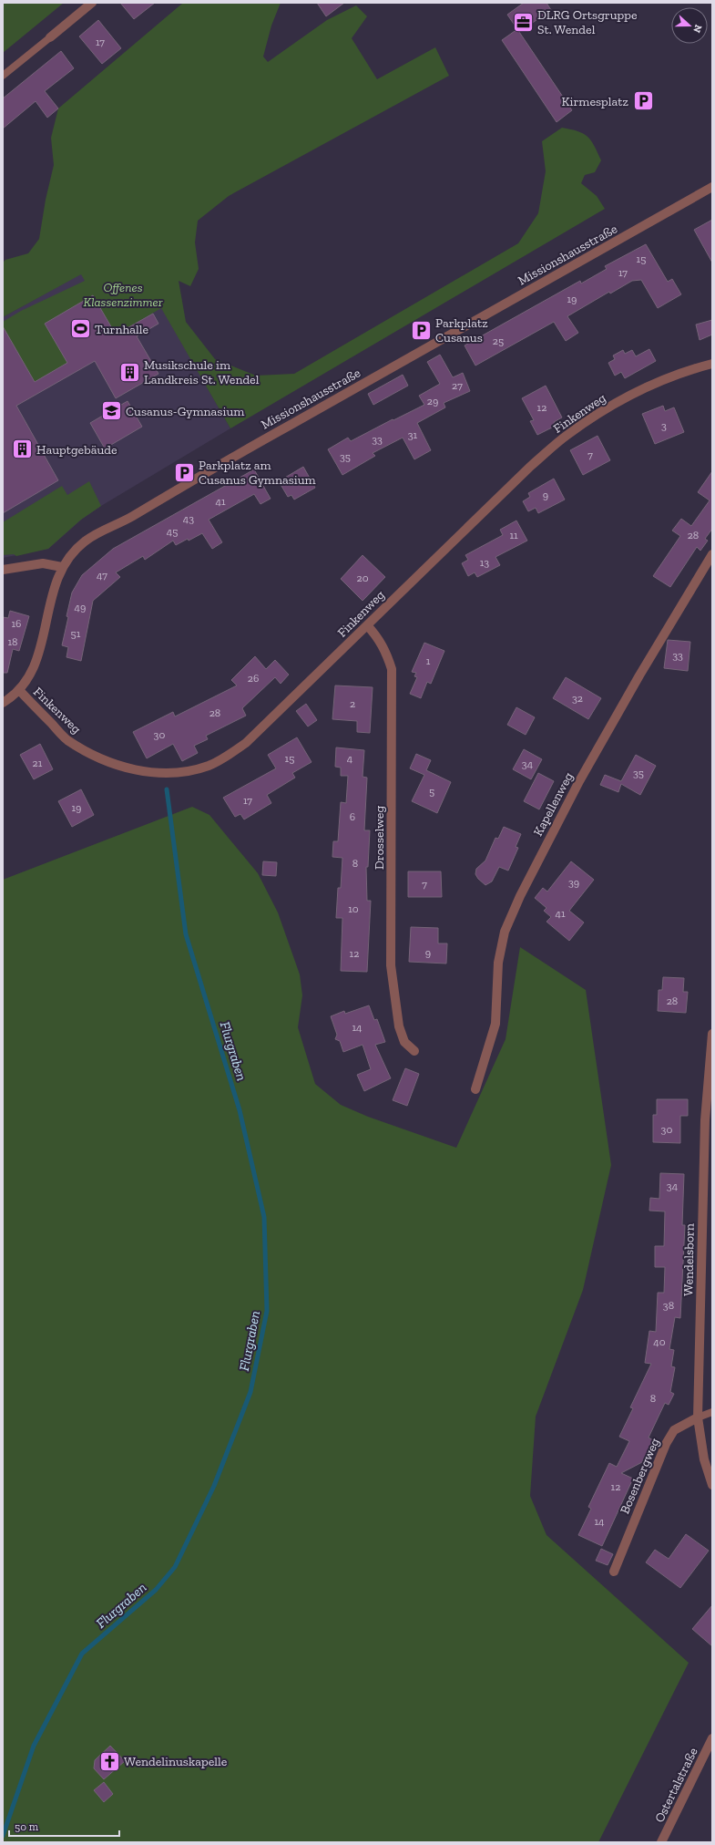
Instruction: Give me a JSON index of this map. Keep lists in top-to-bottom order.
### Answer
{
  "streets": {
    "street": [
      "Missionshausstraße",
      "Finkenweg",
      "Kapellenweg",
      "Drosselweg",
      "Wendelsborn",
      "Bosenbergweg",
      "Ostertalstraße"
    ]
  },
  "crossings": [
    ["Missionshausstraße", "Finkenweg"],
    ["Finkenweg", "Drosselweg"],
    ["Wendelsborn", "Bosenbergweg"]
  ],
  "water": ["Flurgraben"],
  "parks": ["Offenes Klassenzimmer"],
  "places": {
    "office": ["DLRG Ortsgruppe St. Wendel"],
    "parking": ["Kirmesplatz", "Parkplatz Cusanus", "Parkplatz am Cusanus Gymnasium"],
    "sports": ["Turnhalle"],
    "building": ["Musikschule im Landkreis St. Wendel", "Hauptgebäude"],
    "school or university": ["Cusanus-Gymnasium"],
    "church": ["Wendelinuskapelle"]
  },
  "house_numbers": [
    "17",
    "15",
    "17",
    "19",
    "25",
    "27",
    "29",
    "12",
    "3",
    "31",
    "33",
    "7",
    "35",
    "9",
    "41",
    "43",
    "45",
    "11",
    "28",
    "13",
    "47",
    "20",
    "49",
    "16",
    "51",
    "18",
    "33",
    "1",
    "26",
    "32",
    "2",
    "28",
    "30",
    "15",
    "4",
    "21",
    "34",
    "35",
    "5",
    "17",
    "19",
    "6",
    "8",
    "39",
    "7",
    "10",
    "41",
    "9",
    "12",
    "28",
    "14",
    "30",
    "34",
    "38",
    "40",
    "8",
    "12",
    "14"
  ],
  "scale_bar": "50 m",
  "north": "right"
}
